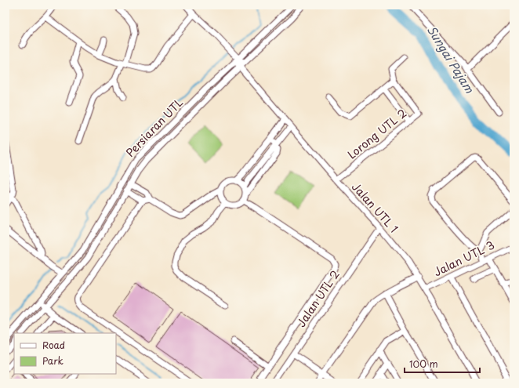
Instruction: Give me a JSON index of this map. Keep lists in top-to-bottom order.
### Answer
{
  "streets": {
    "street": [
      "Persiaran UTL",
      "Lorong UTL 2",
      "Jalan UTL 1",
      "Jalan UTL 3",
      "Jalan UTL 2"
    ]
  },
  "crossings": [
    ["Persiaran UTL", "Jalan UTL 1"],
    ["Lorong UTL 2", "Jalan UTL 1"],
    ["Jalan UTL 1", "Jalan UTL 3"],
    ["Jalan UTL 1", "Jalan UTL 2"]
  ],
  "water": ["Sungai Pajam"],
  "legend": ["Road", "Park"],
  "scale_bar": "100 m"
}
